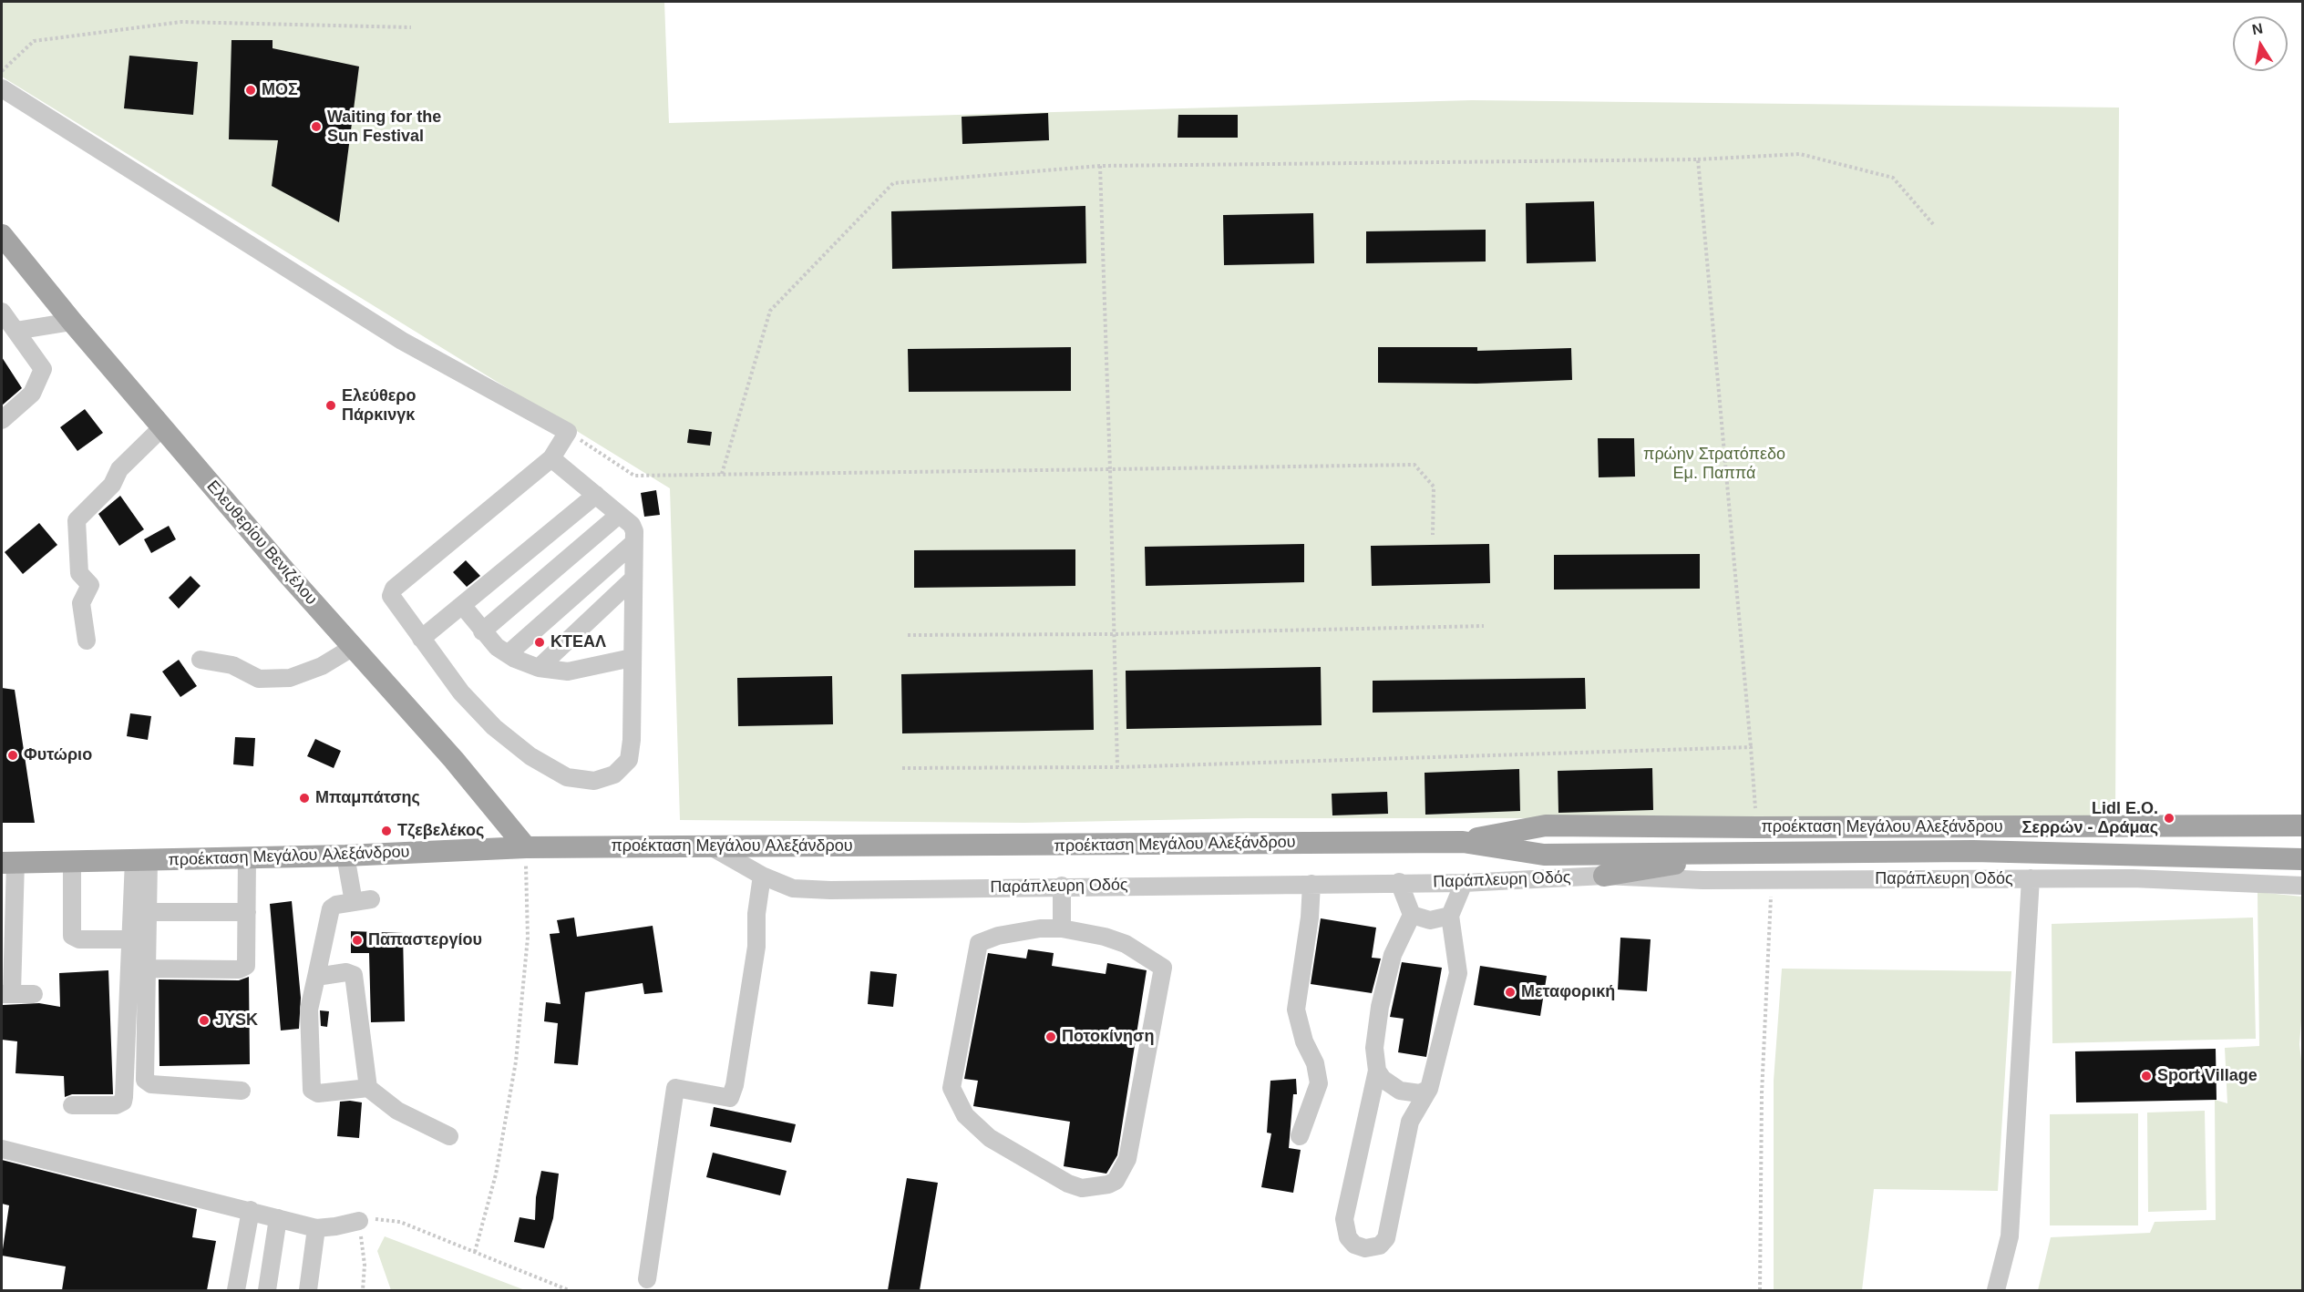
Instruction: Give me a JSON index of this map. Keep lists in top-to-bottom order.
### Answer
{
  "streets": {
    "main road": ["Ελευθερίου Βενιζέλου", "προέκταση Μεγάλου Αλεξάνδρου"],
    "street": ["Παράπλευρη Οδός"]
  },
  "crossings": [
    ["Ελευθερίου Βενιζέλου", "προέκταση Μεγάλου Αλεξάνδρου"],
    ["προέκταση Μεγάλου Αλεξάνδρου", "Παράπλευρη Οδός"]
  ],
  "parks": ["πρώην Στρατόπεδο Εμ. Παππά"],
  "places": [
    "ΜΟΣ",
    "Waiting for the Sun Festival",
    "Ελεύθερο Πάρκινγκ",
    "ΚΤΕΑΛ",
    "Φυτώριο",
    "Μπαμπάτσης",
    "Lidl Ε.Ο. Σερρών - Δράμας",
    "Τζεβελέκος",
    "Παπαστεργίου",
    "Μεταφορική",
    "JYSK",
    "Ποτοκίνηση",
    "Sport Village"
  ],
  "north": "top"
}
